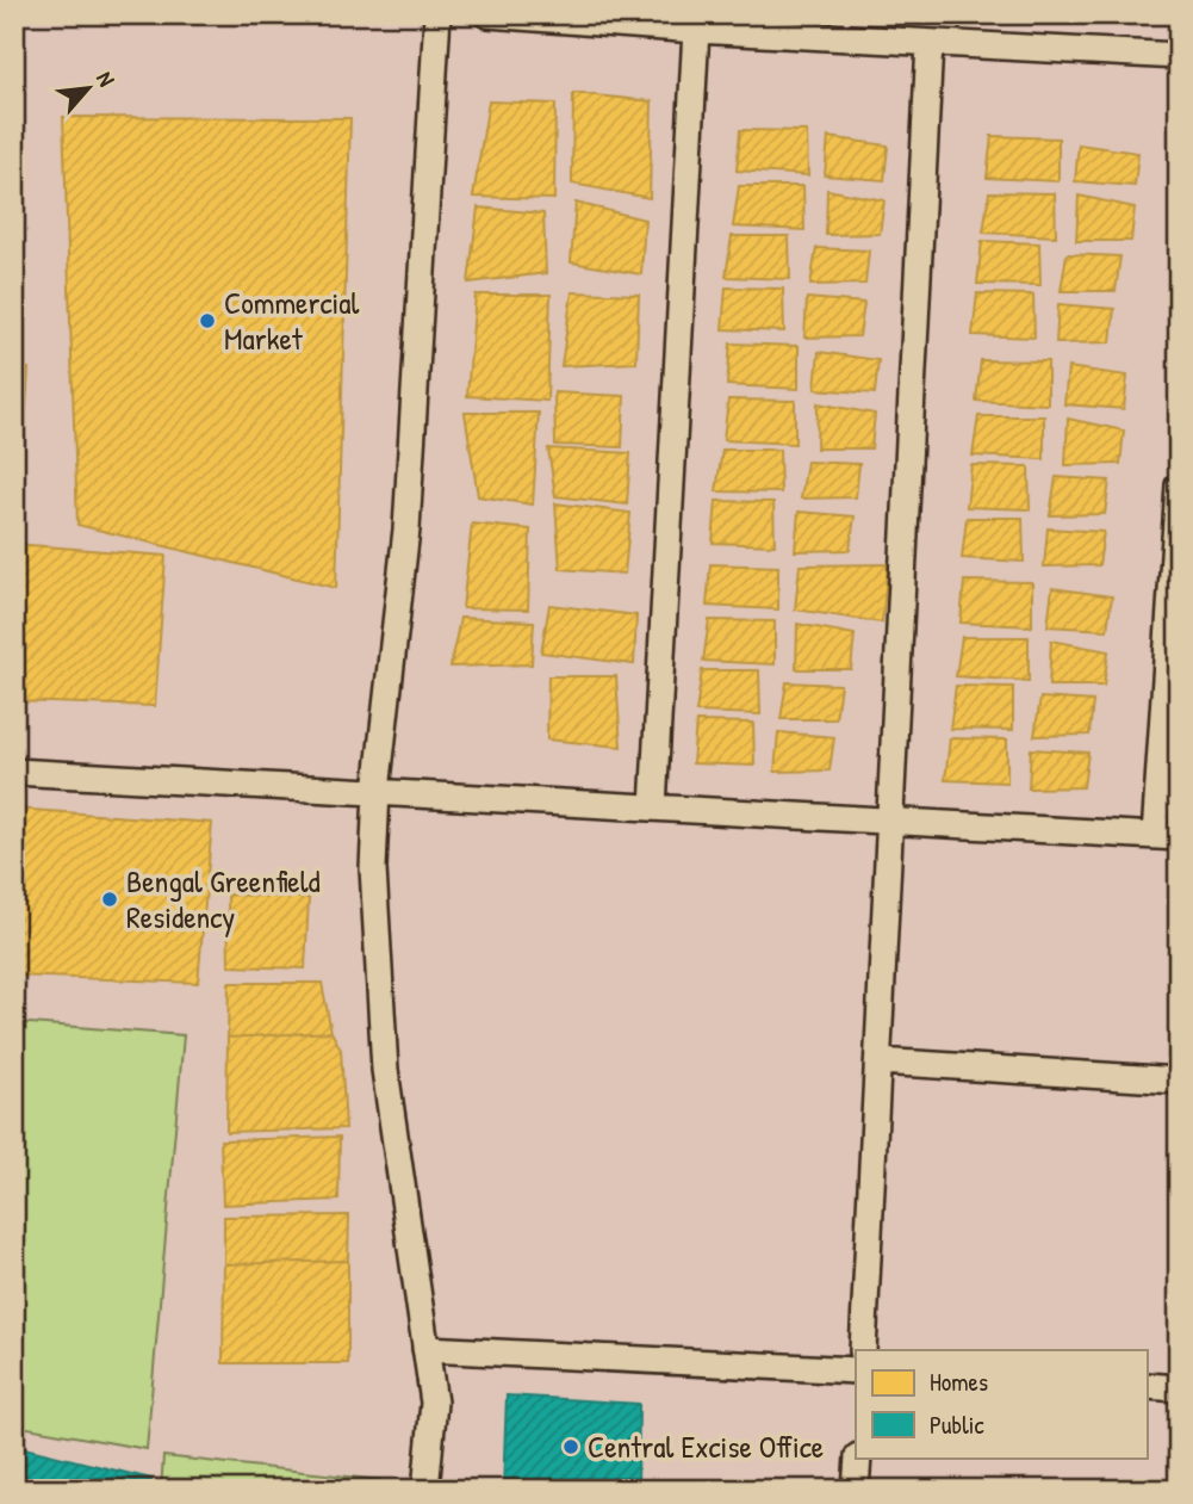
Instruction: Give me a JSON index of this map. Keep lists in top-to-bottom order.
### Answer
{
  "places": ["Commercial Market", "Bengal Greenfield Residency", "Central Excise Office"],
  "legend": ["Homes", "Public"],
  "north": "top right"
}
